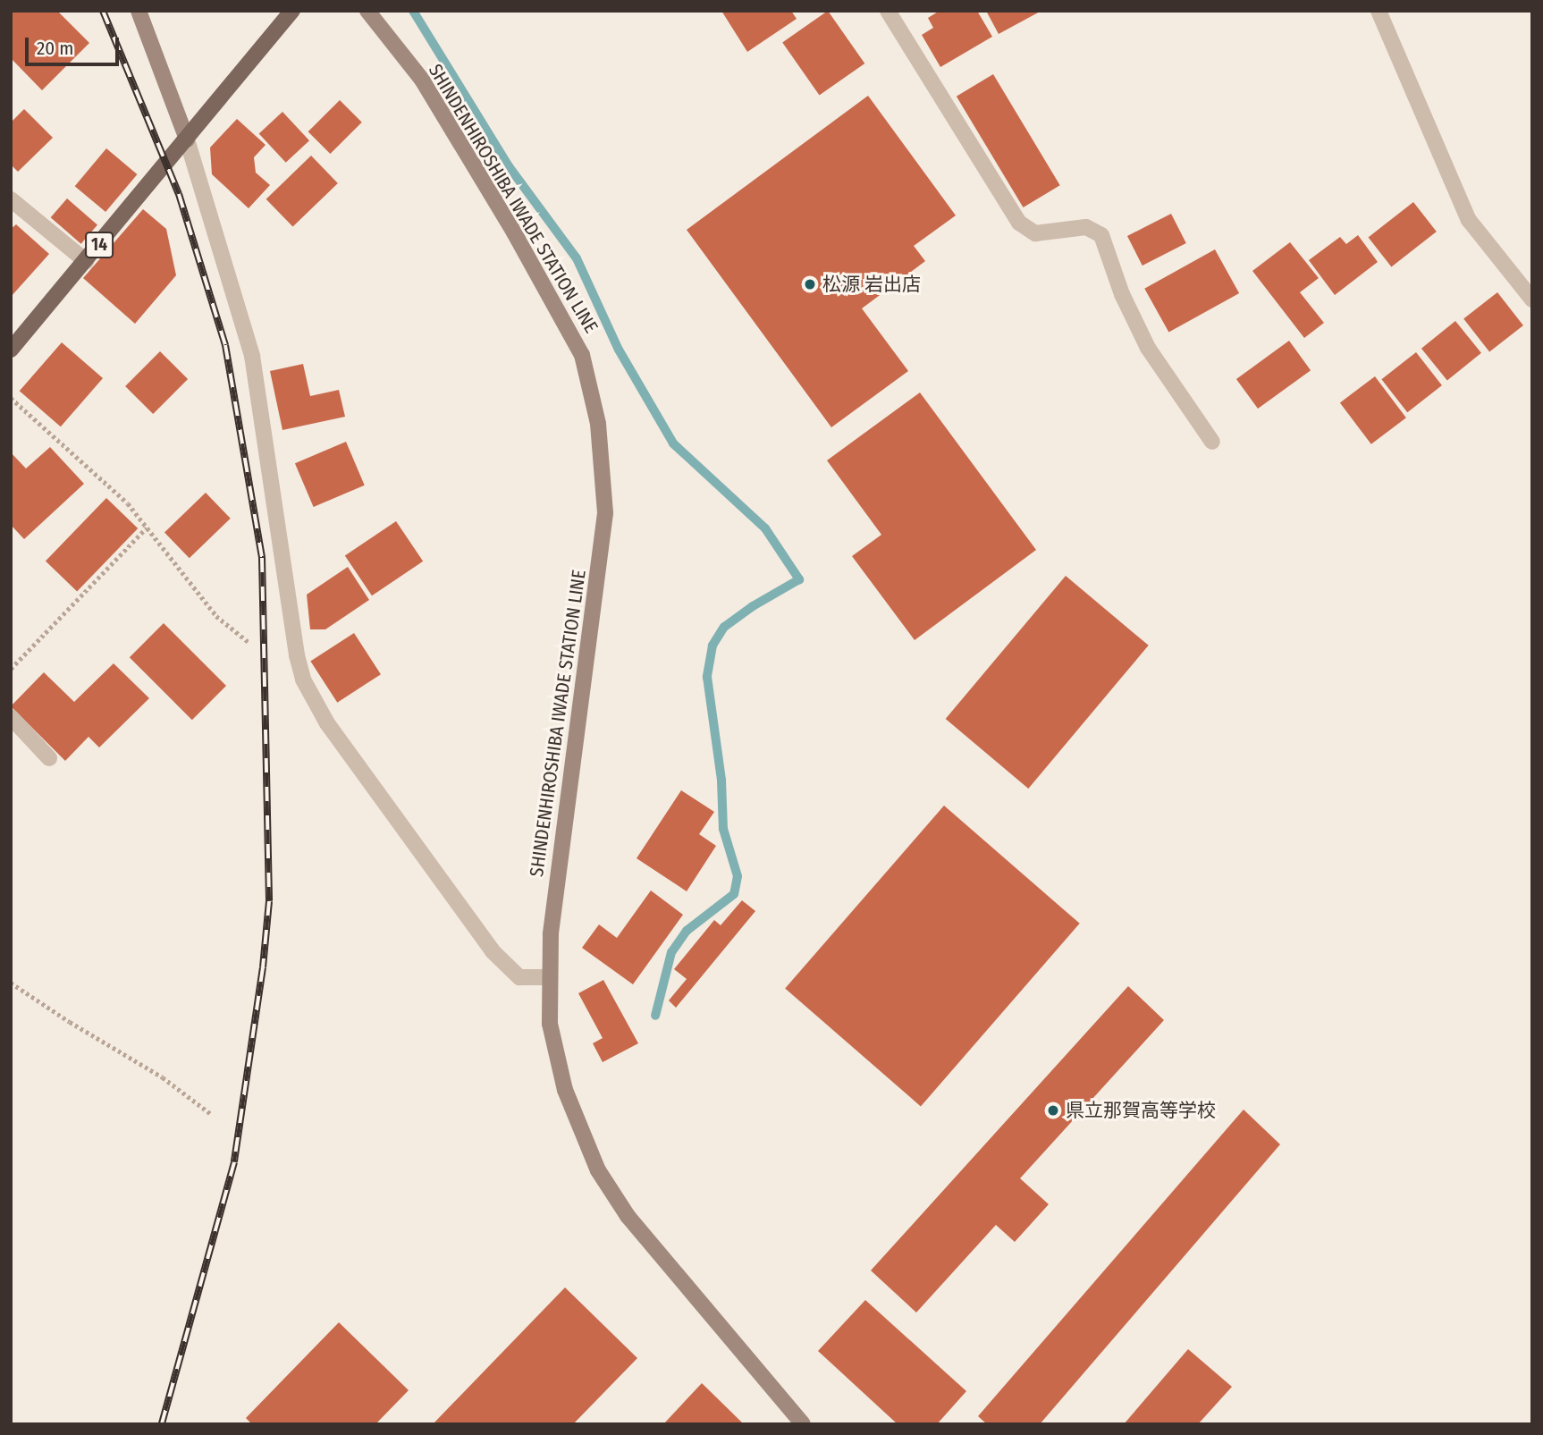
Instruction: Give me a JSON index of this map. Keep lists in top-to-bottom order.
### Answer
{
  "streets": {
    "main road": ["SHINDENHIROSHIBA IWADE STATION LINE", "14"]
  },
  "places": ["松源 岩出店", "県立那賀高等学校"],
  "scale_bar": "20 m"
}
